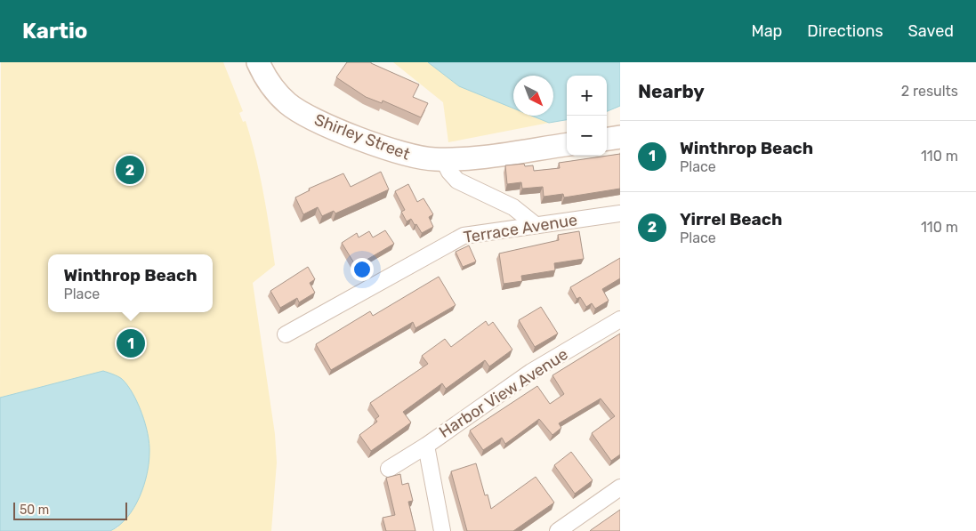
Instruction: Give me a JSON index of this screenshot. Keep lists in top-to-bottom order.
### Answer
{
  "streets": {
    "main road": ["Shirley Street"],
    "street": ["Terrace Avenue", "Harbor View Avenue"]
  },
  "scale_bar": "50 m",
  "north": "bottom right",
  "page": {
    "header": "Kartio",
    "nav": ["Map", "Directions", "Saved"],
    "heading": ["Nearby", "2 results"],
    "map_buttons": ["+", "−"],
    "list": [
      {
        "mark": "1",
        "name": "Winthrop Beach",
        "note": "Place",
        "value": "110 m"
      },
      {
        "mark": "2",
        "name": "Yirrel Beach",
        "note": "Place",
        "value": "110 m"
      }
    ],
    "pins": ["2", "1"],
    "popup": ["Winthrop Beach", "Place"],
    "scale": "50 m"
  }
}
